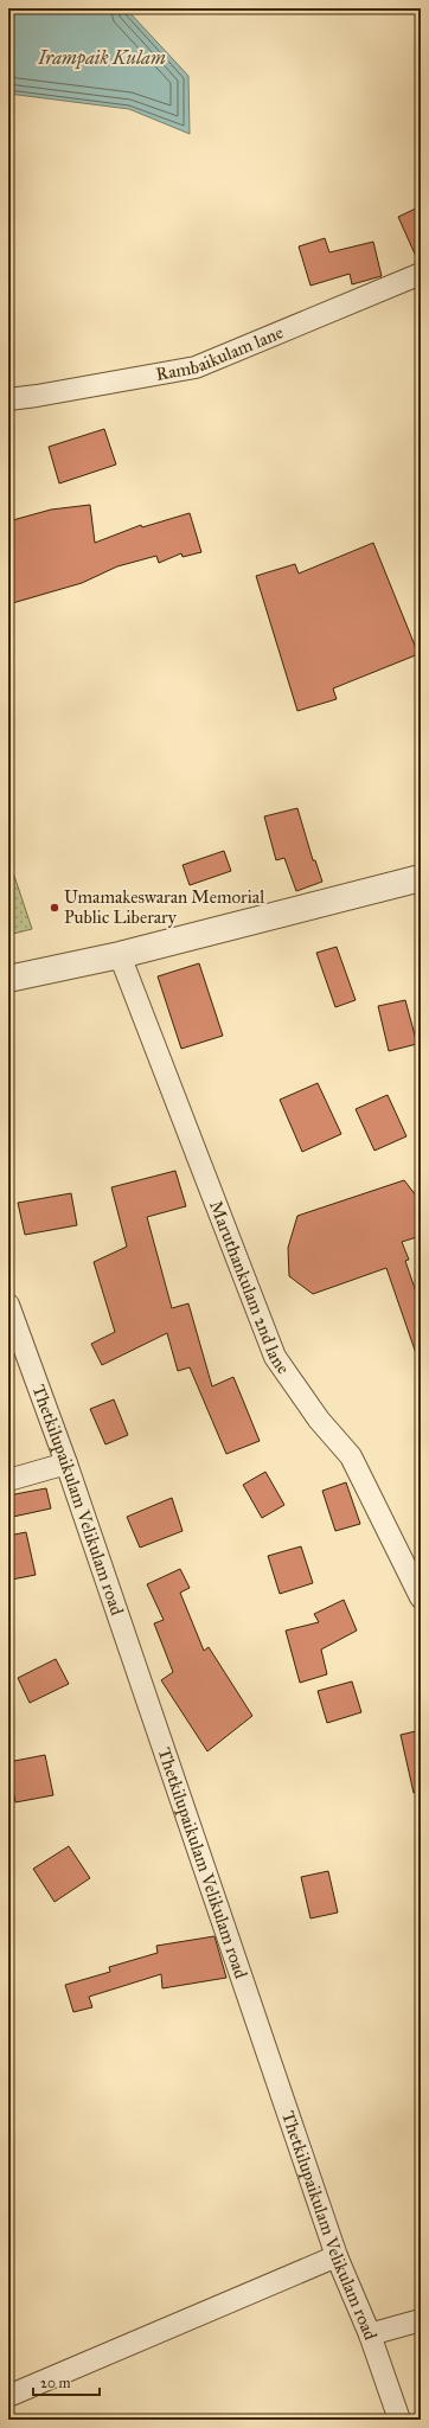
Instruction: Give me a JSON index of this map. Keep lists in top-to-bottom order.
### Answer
{
  "streets": {
    "street": ["Rambaikulam lane", "Maruthankulam 2nd lane", "Thetkilupaikulam Velikulam road"]
  },
  "water": ["Irampaik Kulam"],
  "places": ["Umamakeswaran Memorial Public Liberary"],
  "scale_bar": "20 m"
}
